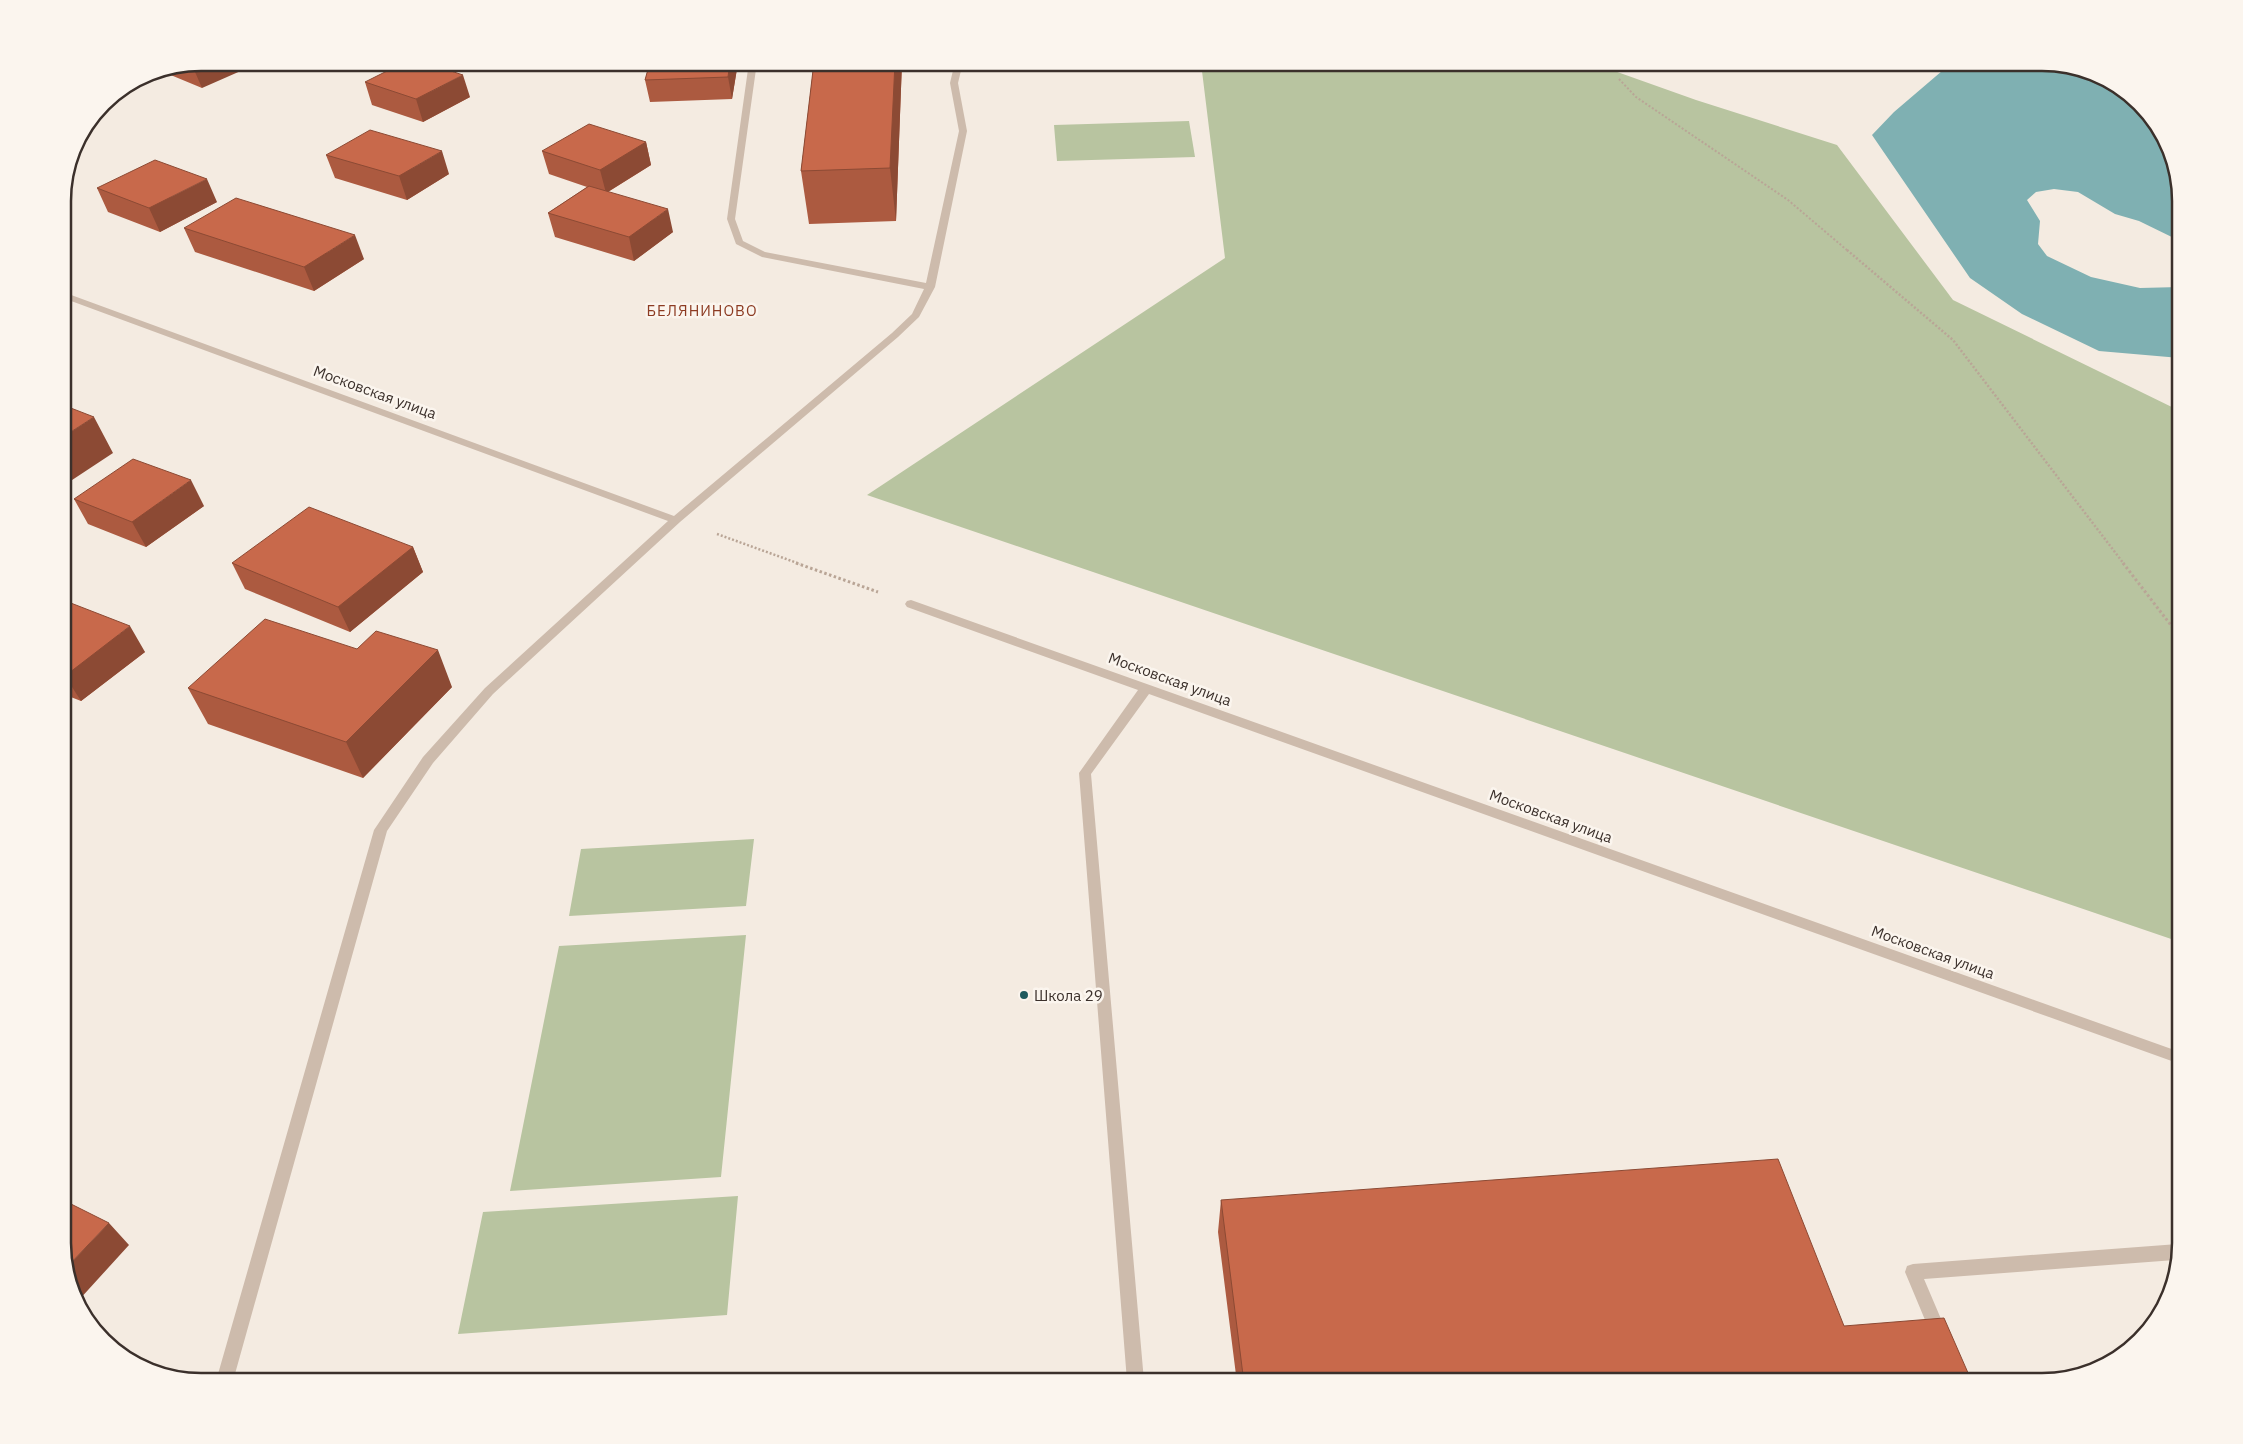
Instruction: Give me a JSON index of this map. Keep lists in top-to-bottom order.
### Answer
{
  "streets": {
    "street": ["Московская улица"]
  },
  "districts": ["БЕЛЯНИНОВО"],
  "places": ["Школа 29"]
}
